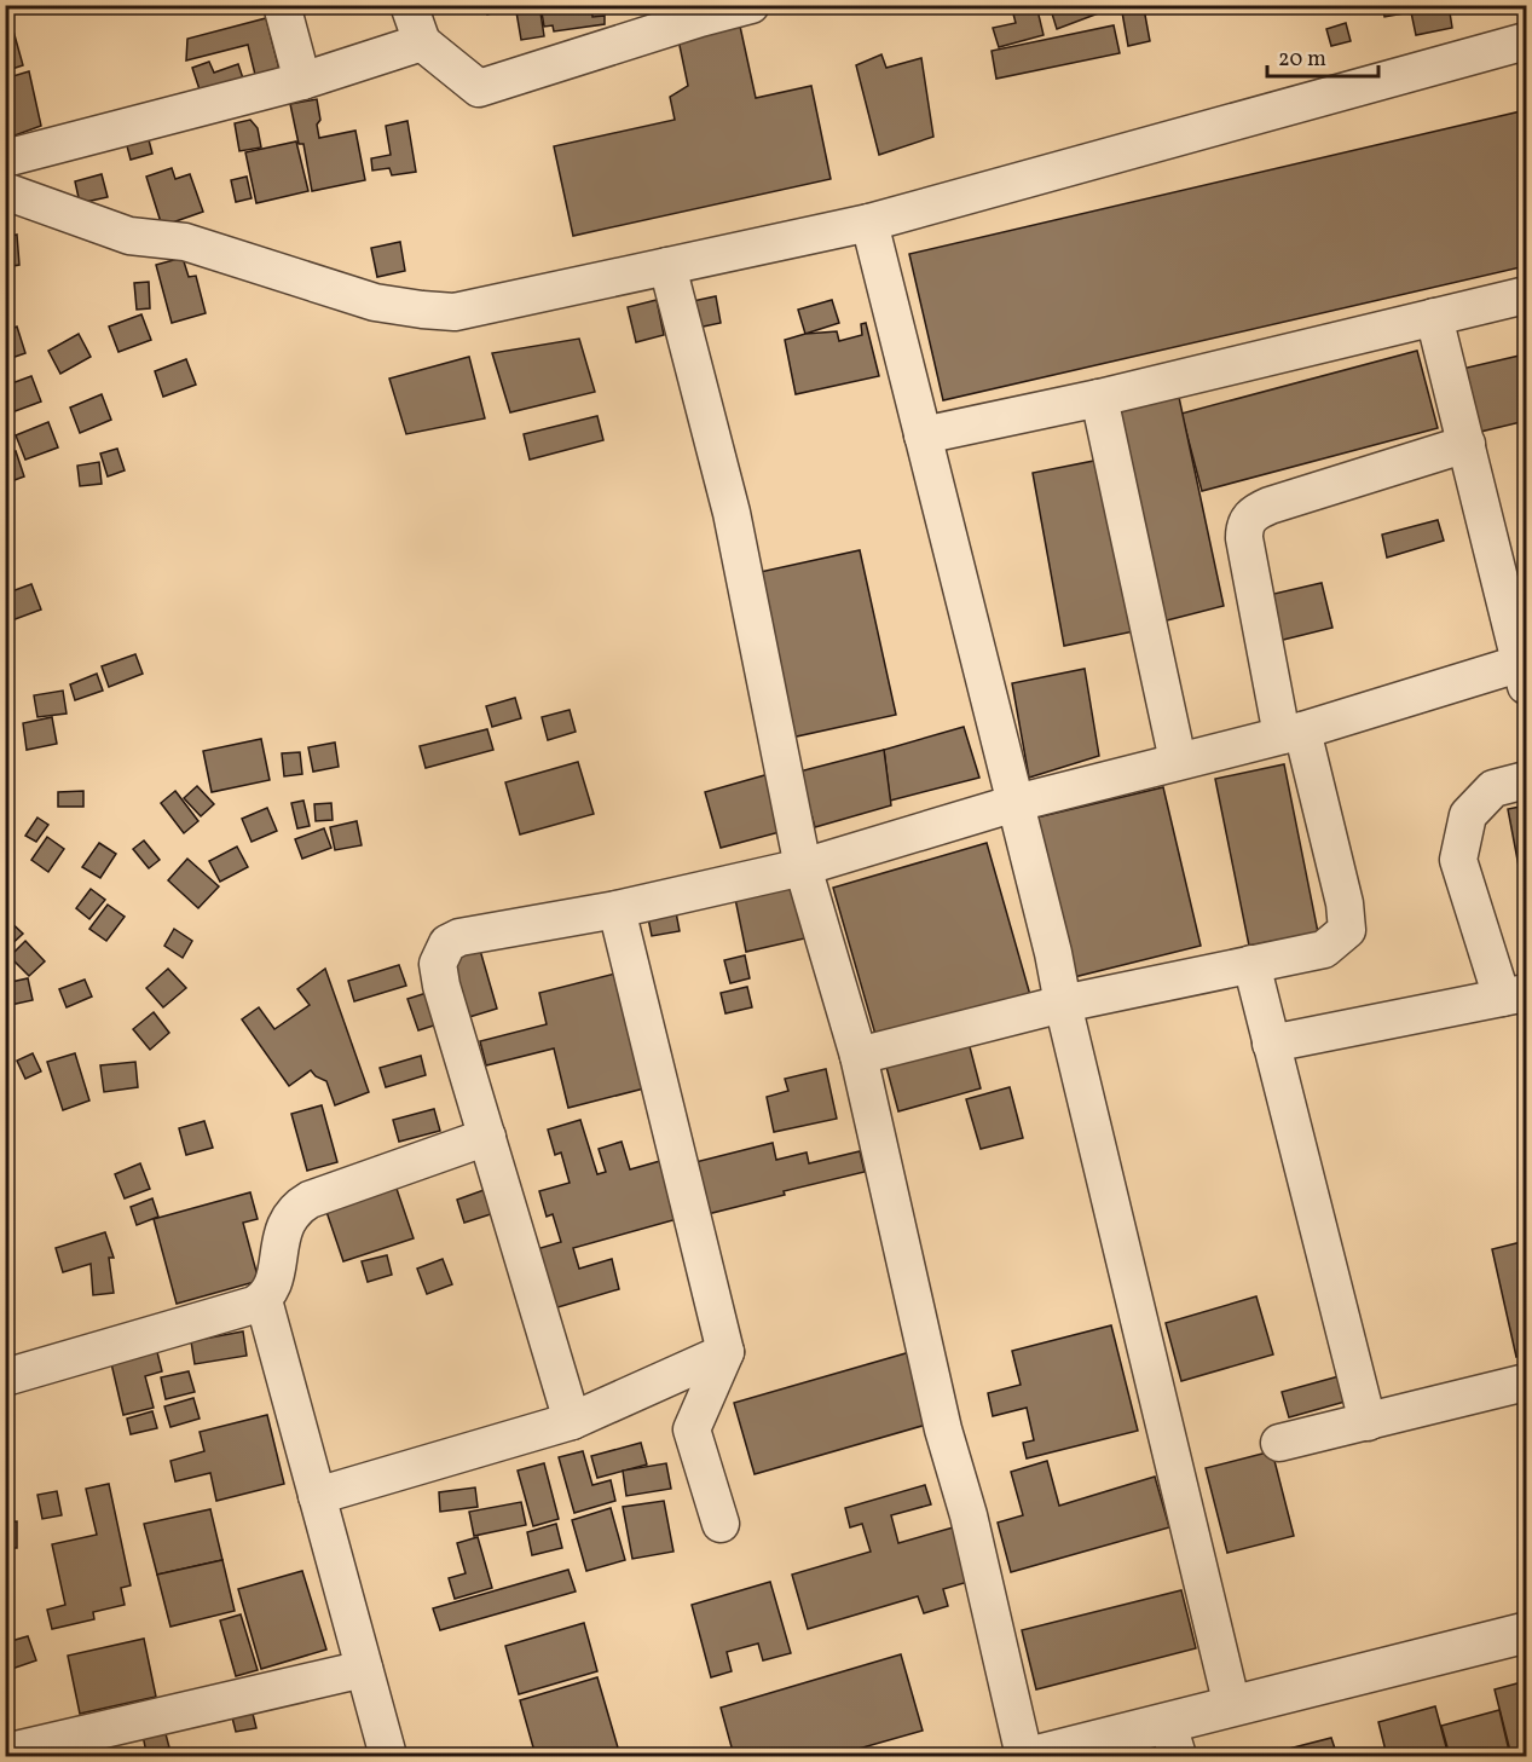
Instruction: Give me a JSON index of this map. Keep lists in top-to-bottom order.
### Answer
{
  "scale_bar": "20 m"
}
